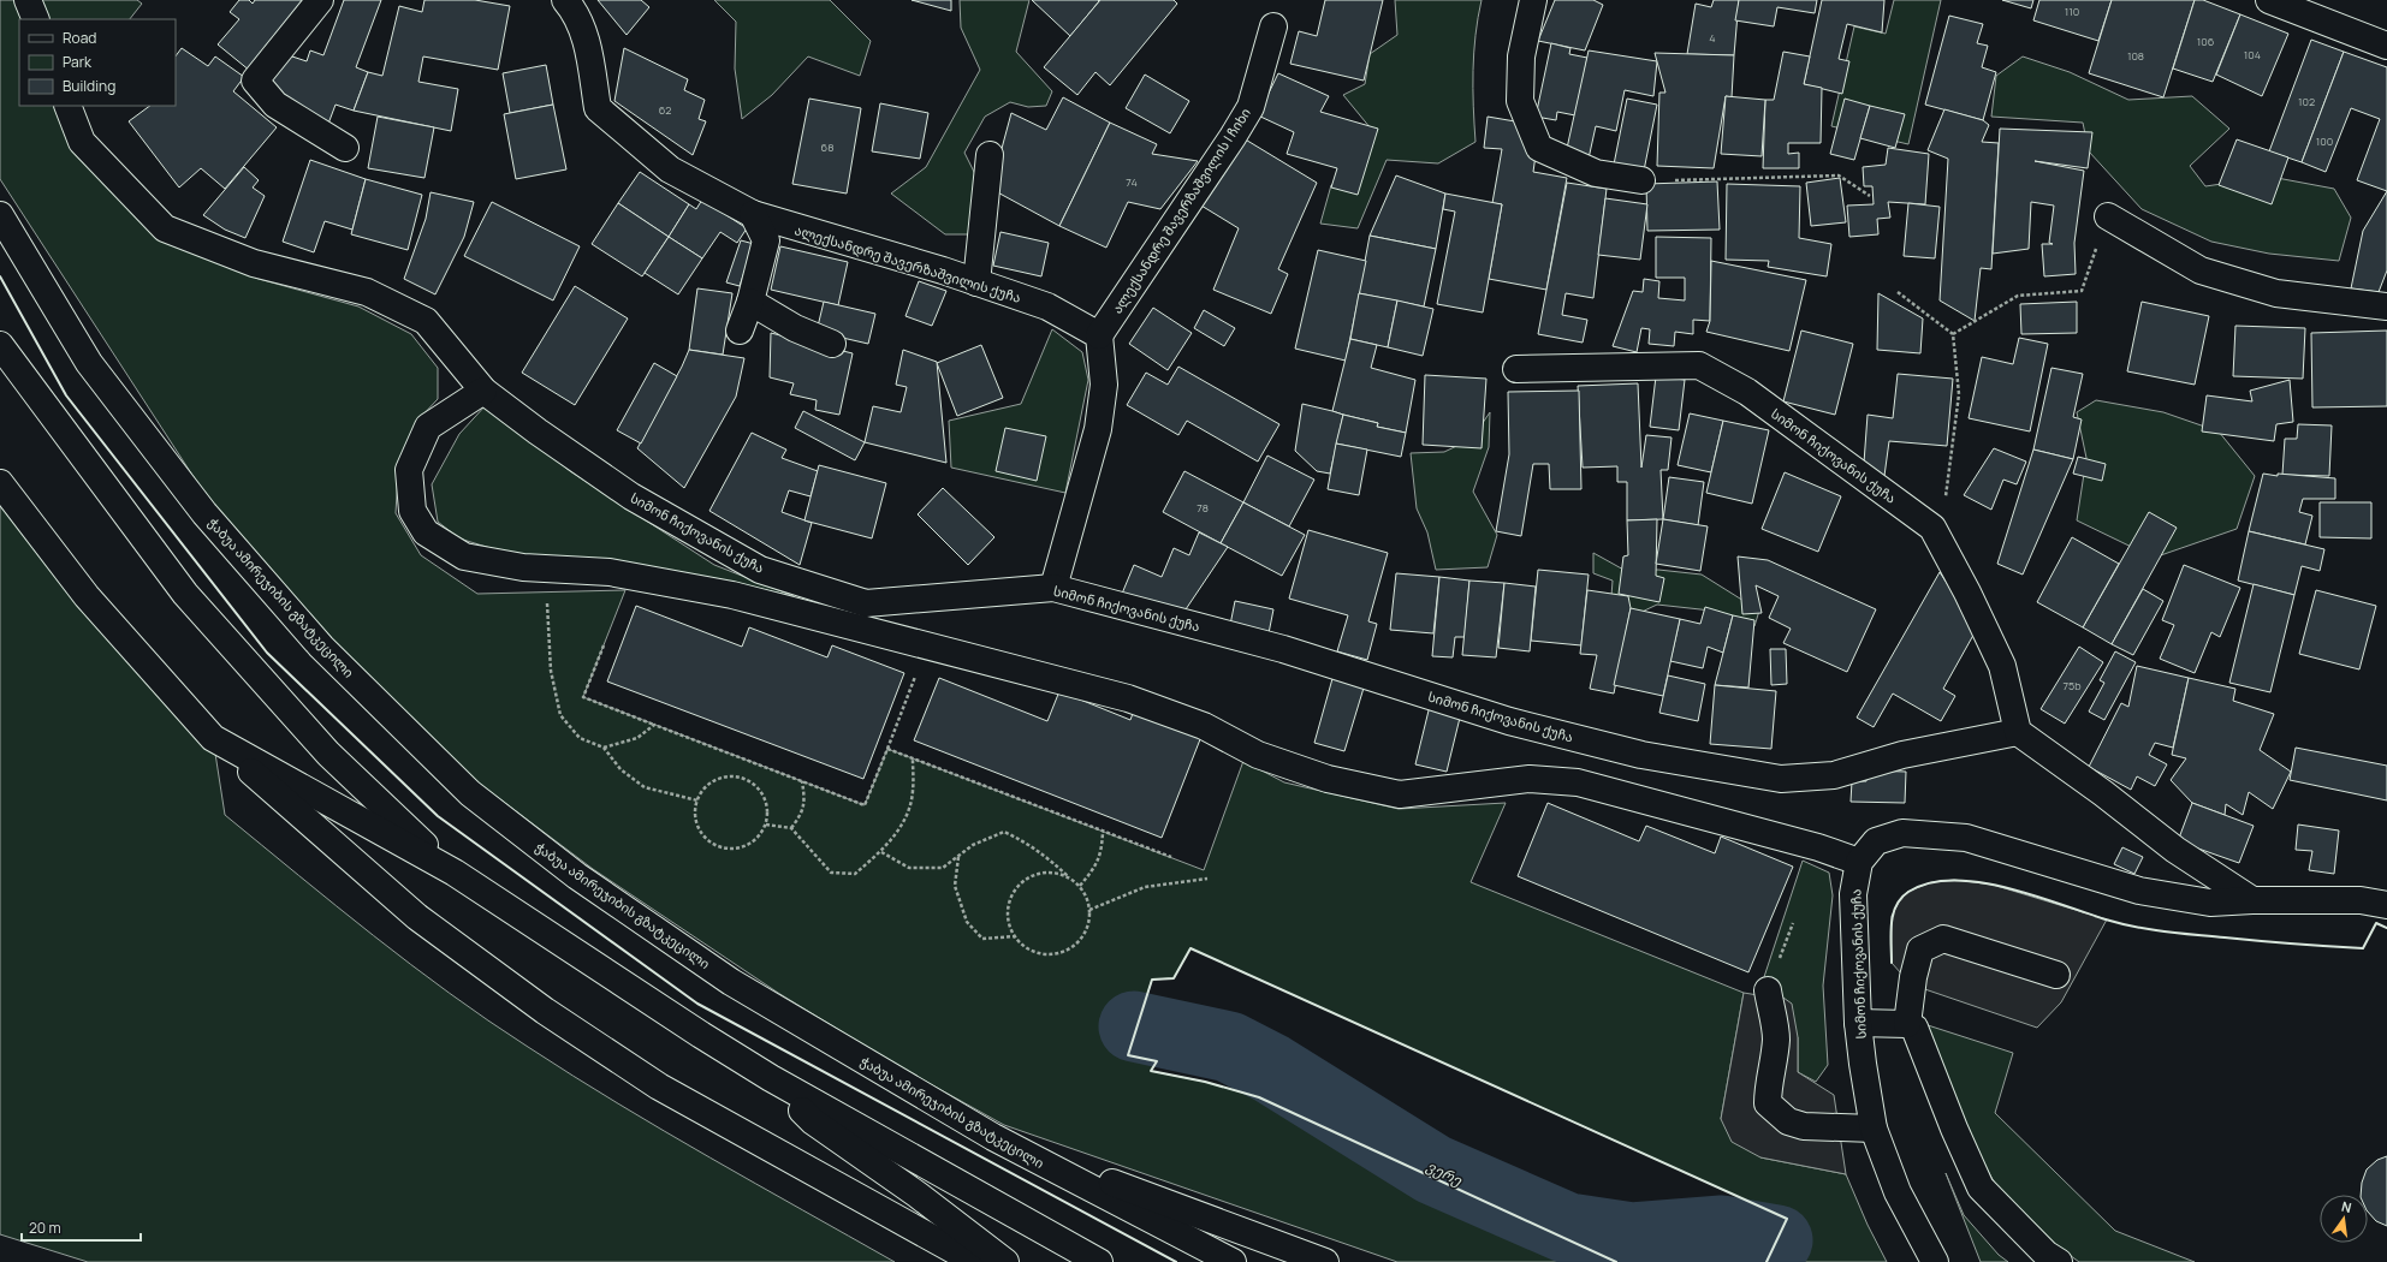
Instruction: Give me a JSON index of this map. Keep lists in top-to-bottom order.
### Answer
{
  "streets": {
    "street": [
      "ალექსანდრე შავერზაშვილის I ჩიხი",
      "ალექსანდრე შავერზაშვილის ქუჩა",
      "სიმონ ჩიქოვანის ქუჩა",
      "ჭაბუა ამირეჯიბის გზატკეცილი"
    ]
  },
  "crossings": [
    ["ალექსანდრე შავერზაშვილის I ჩიხი", "ალექსანდრე შავერზაშვილის ქუჩა"]
  ],
  "water": ["ვერე"],
  "house_numbers": [
    "110",
    "4",
    "106",
    "104",
    "108",
    "102",
    "62",
    "100",
    "68",
    "74",
    "78",
    "75b"
  ],
  "legend": ["Road", "Park", "Building"],
  "scale_bar": "20 m",
  "north": "top"
}
